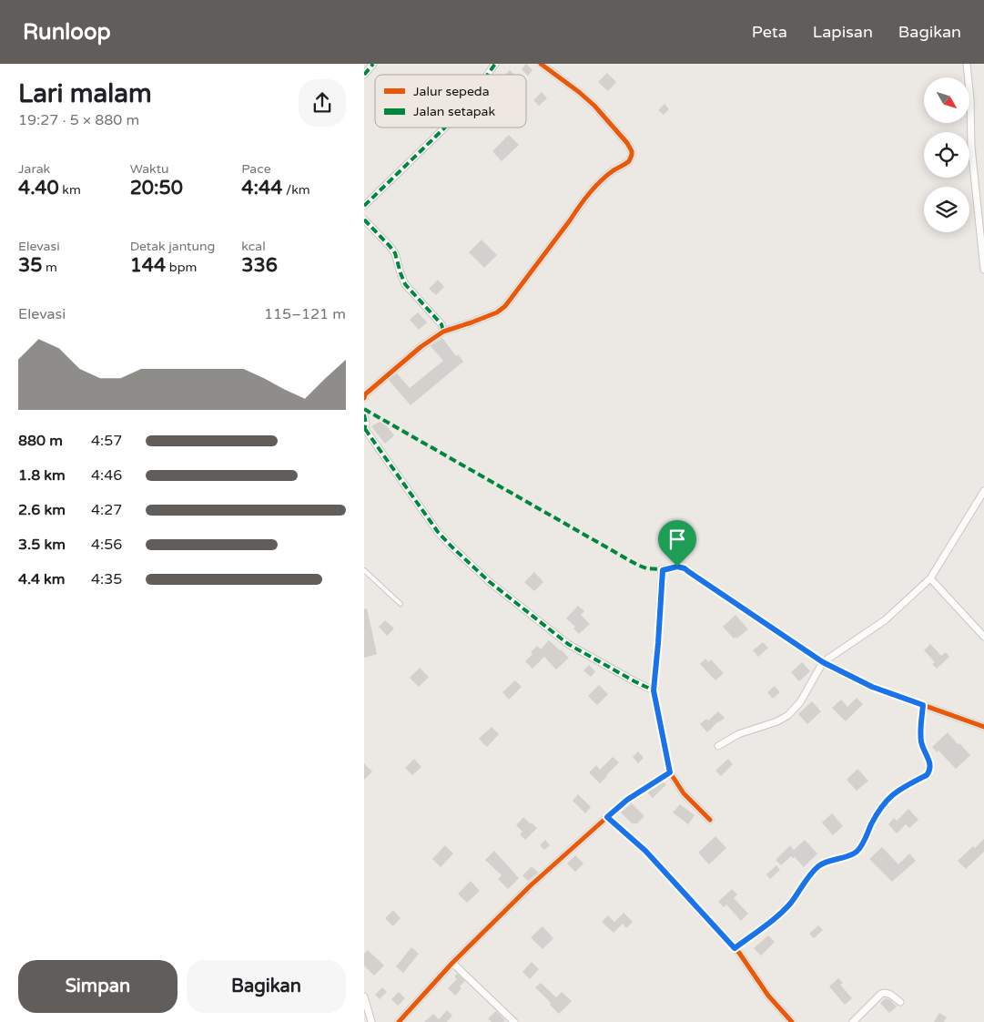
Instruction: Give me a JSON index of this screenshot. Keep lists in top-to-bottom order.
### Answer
{
  "legend": ["Jalur sepeda", "Jalan setapak"],
  "north": "bottom right",
  "page": {
    "header": "Runloop",
    "nav": ["Peta", "Lapisan", "Bagikan"],
    "heading": ["Lari malam", "19:27 · 5 × 880 m"],
    "stats": [
      ["Jarak", "4.40 km"],
      ["Waktu", "20:50"],
      ["Pace", "4:44 /km"],
      ["Elevasi", "35 m"],
      ["Detak jantung", "144 bpm"],
      ["kcal", "336"]
    ],
    "chart": ["Elevasi", "115–121 m"],
    "list": [
      {
        "name": "880 m",
        "note": "4:57"
      },
      {
        "name": "1.8 km",
        "note": "4:46"
      },
      {
        "name": "2.6 km",
        "note": "4:27"
      },
      {
        "name": "3.5 km",
        "note": "4:56"
      },
      {
        "name": "4.4 km",
        "note": "4:35"
      }
    ],
    "buttons": ["Simpan", "Bagikan"]
  }
}
